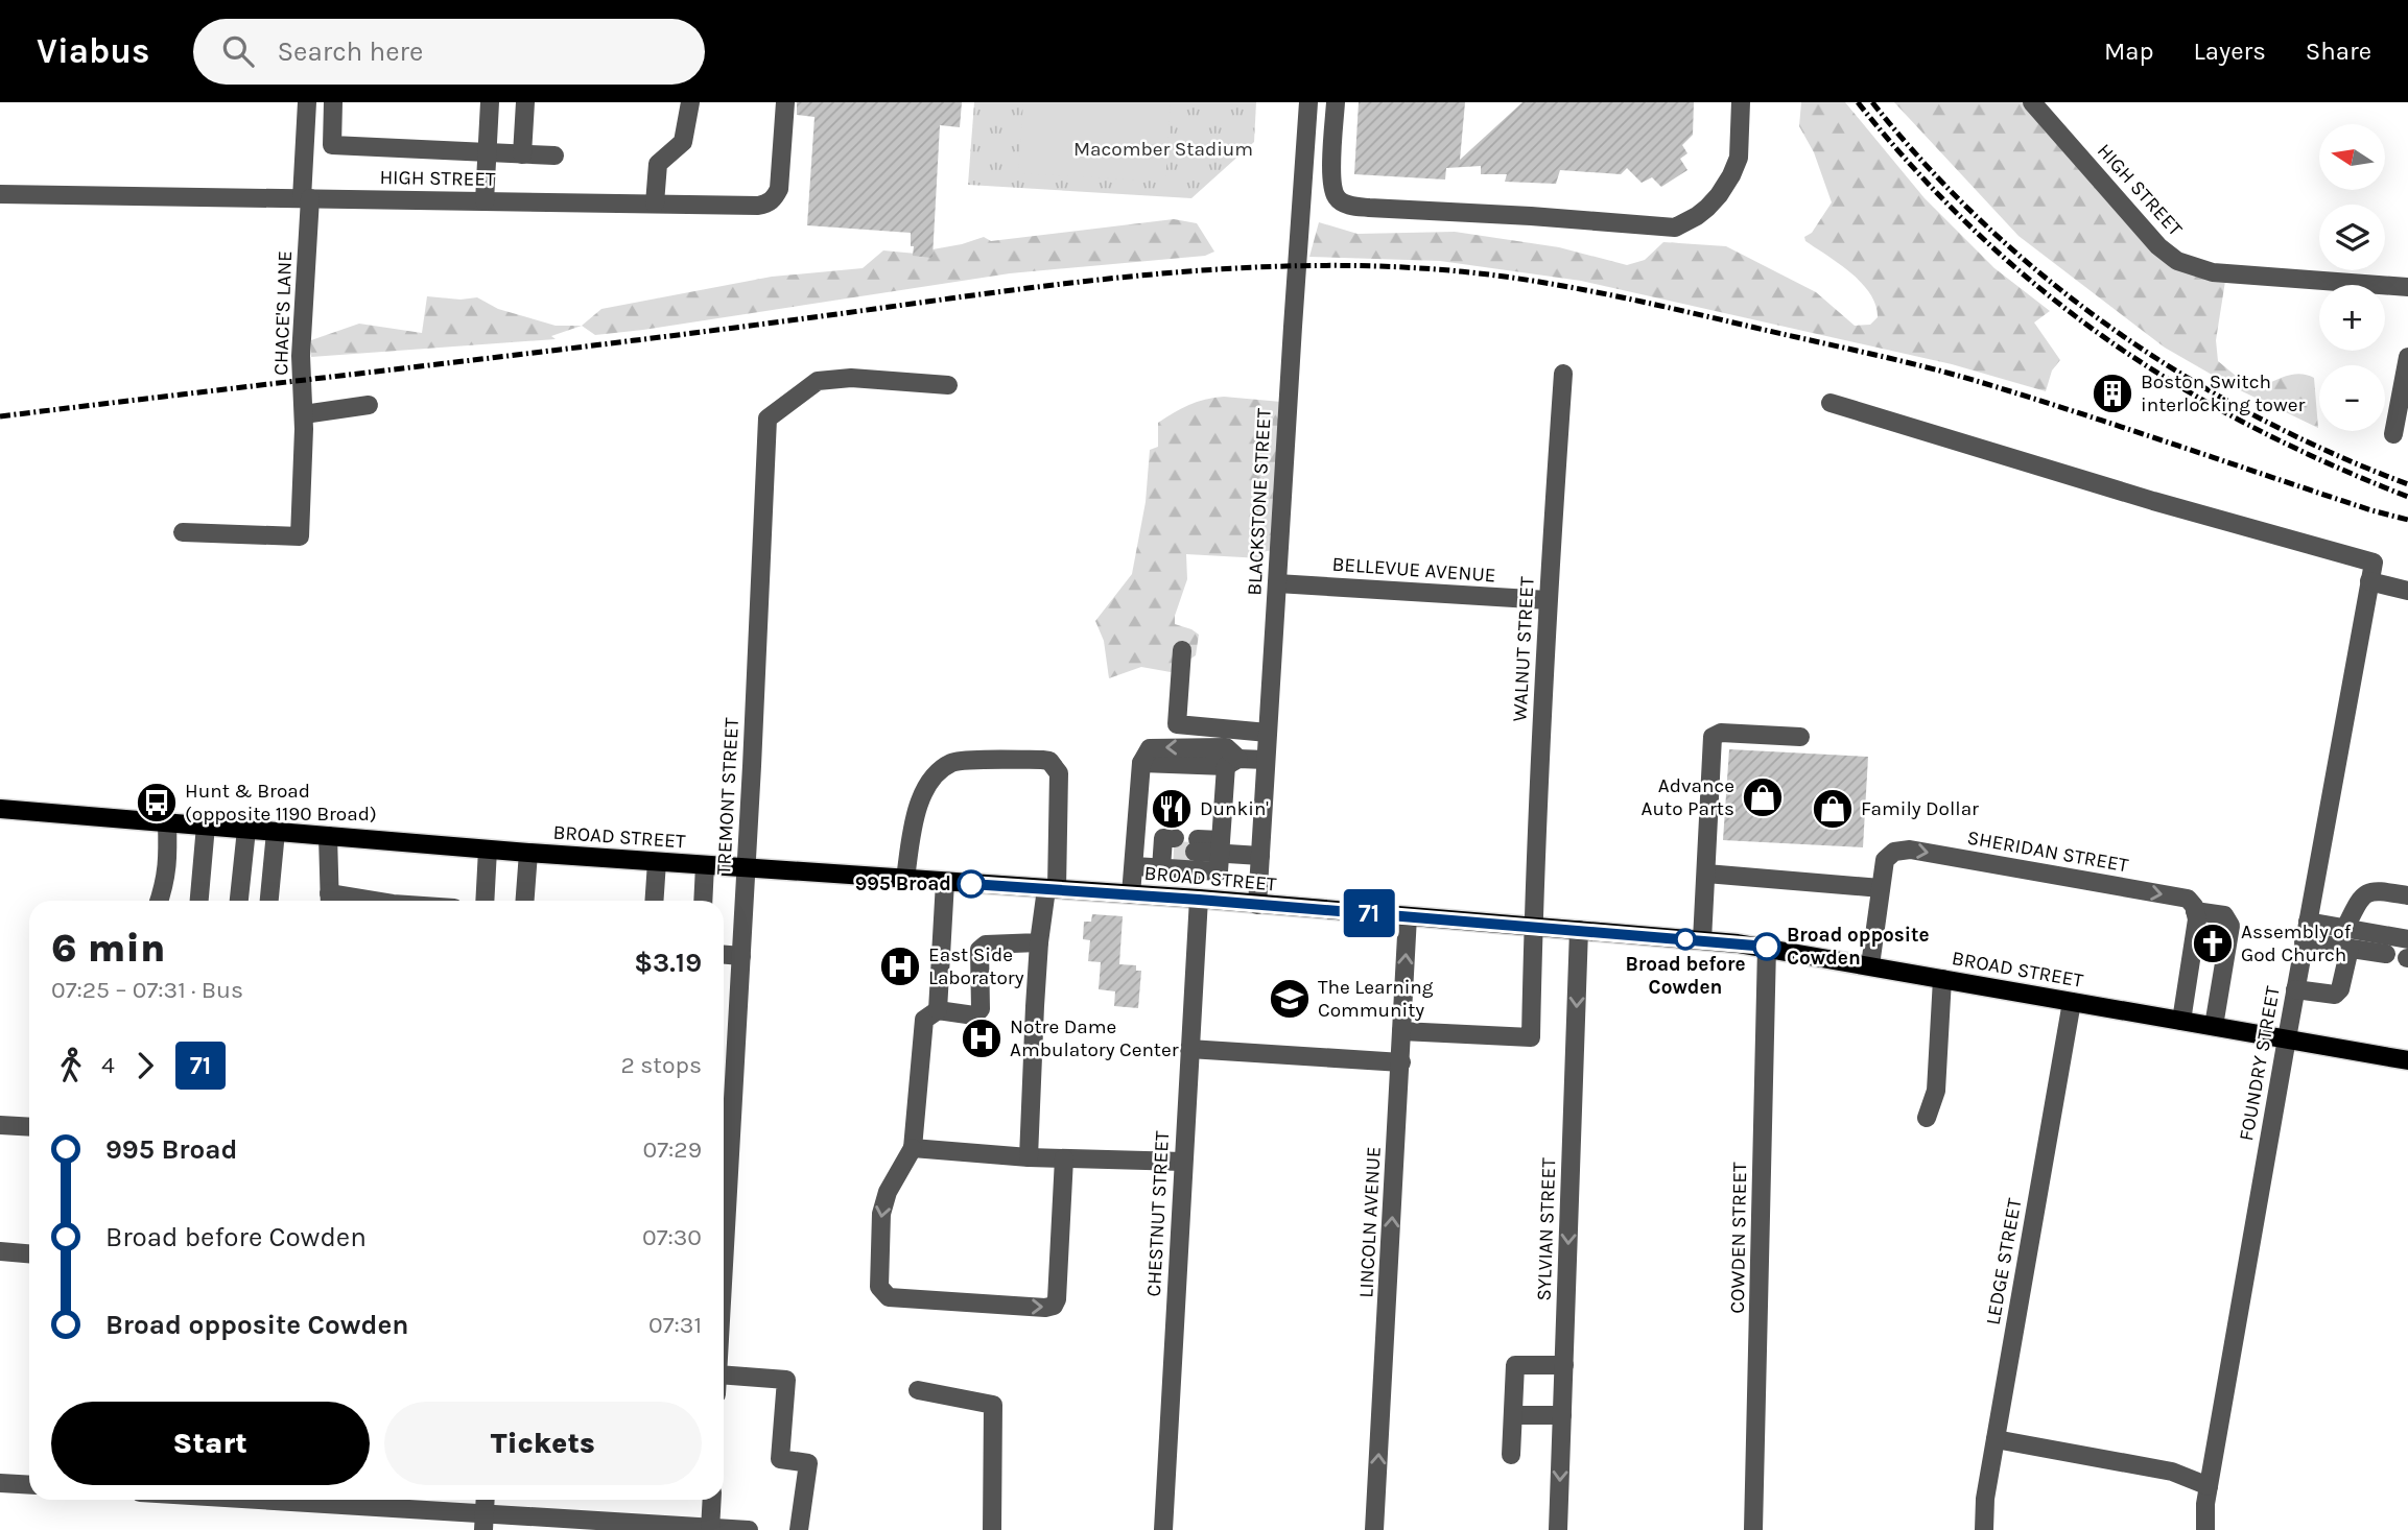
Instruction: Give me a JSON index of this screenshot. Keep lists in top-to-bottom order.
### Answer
{
  "streets": {
    "main road": ["BROAD STREET"],
    "street": [
      "HIGH STREET",
      "CHACE'S LANE",
      "BLACKSTONE STREET",
      "BELLEVUE AVENUE",
      "WALNUT STREET",
      "TREMONT STREET",
      "SHERIDAN STREET",
      "FOUNDRY STREET",
      "CHESTNUT STREET",
      "LINCOLN AVENUE",
      "SYLVIAN STREET",
      "COWDEN STREET",
      "LEDGE STREET"
    ]
  },
  "crossings": [
    ["HIGH STREET", "CHACE'S LANE"],
    ["BLACKSTONE STREET", "BELLEVUE AVENUE"],
    ["BLACKSTONE STREET", "BROAD STREET"],
    ["BELLEVUE AVENUE", "WALNUT STREET"],
    ["WALNUT STREET", "BROAD STREET"],
    ["WALNUT STREET", "LINCOLN AVENUE"],
    ["TREMONT STREET", "BROAD STREET"],
    ["BROAD STREET", "SHERIDAN STREET"],
    ["BROAD STREET", "FOUNDRY STREET"],
    ["BROAD STREET", "CHESTNUT STREET"],
    ["BROAD STREET", "LINCOLN AVENUE"],
    ["BROAD STREET", "SYLVIAN STREET"],
    ["BROAD STREET", "COWDEN STREET"],
    ["BROAD STREET", "LEDGE STREET"]
  ],
  "one_way": ["SHERIDAN STREET", "LINCOLN AVENUE", "SYLVIAN STREET"],
  "parks": ["Macomber Stadium"],
  "places": {
    "building": ["Boston Switch interlocking tower"],
    "shop": ["Advance Auto Parts", "Family Dollar"],
    "bus stop": ["Hunt & Broad (opposite 1190 Broad)"],
    "restaurant": ["Dunkin'"],
    "other": ["995 Broad", "Broad before Cowden", "Broad opposite Cowden"],
    "church": ["Assembly of God Church"],
    "hospital": ["East Side Laboratory", "Notre Dame Ambulatory Center"],
    "school or university": ["The Learning Community"]
  },
  "lines": ["bus line 71"],
  "north": "left",
  "page": {
    "header": "Viabus",
    "search": "Search here",
    "nav": ["Map", "Layers", "Share"],
    "on_map": "71",
    "map_buttons": ["+", "−"],
    "heading": ["6 min", "07:25 – 07:31 · Bus", "$3.19"],
    "legs": ["4", "71", "2 stops"],
    "list": [
      {
        "name": "995 Broad",
        "value": "07:29"
      },
      {
        "name": "Broad before Cowden",
        "value": "07:30"
      },
      {
        "name": "Broad opposite Cowden",
        "value": "07:31"
      }
    ],
    "buttons": ["Start", "Tickets"]
  }
}
